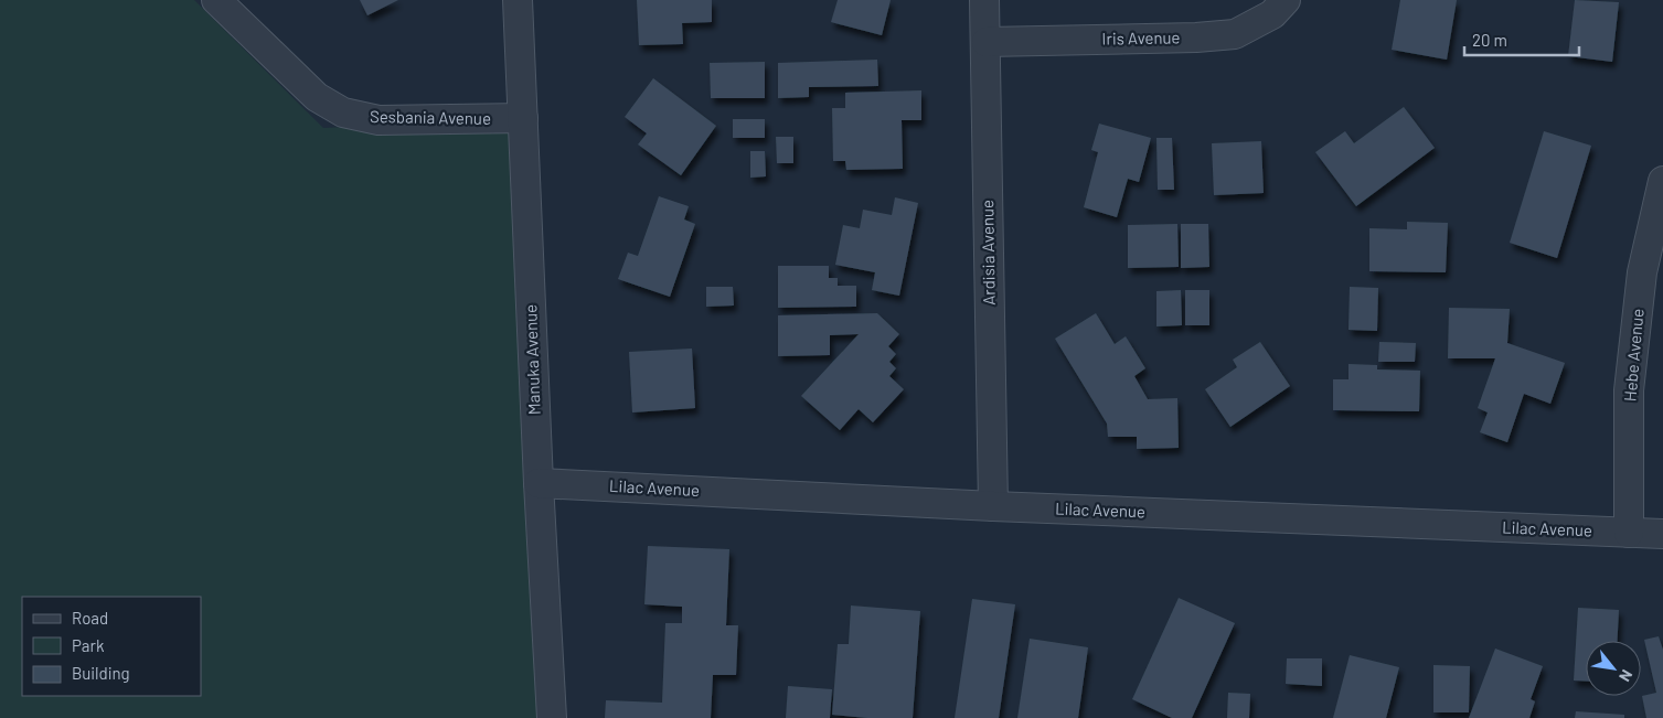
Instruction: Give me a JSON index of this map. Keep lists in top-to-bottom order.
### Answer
{
  "streets": {
    "street": [
      "Iris Avenue",
      "Sesbania Avenue",
      "Ardisia Avenue",
      "Hebe Avenue",
      "Manuka Avenue",
      "Lilac Avenue"
    ]
  },
  "crossings": [
    ["Iris Avenue", "Ardisia Avenue"],
    ["Sesbania Avenue", "Manuka Avenue"],
    ["Ardisia Avenue", "Lilac Avenue"],
    ["Hebe Avenue", "Lilac Avenue"],
    ["Manuka Avenue", "Lilac Avenue"]
  ],
  "legend": ["Road", "Park", "Building"],
  "scale_bar": "20 m",
  "north": "bottom right"
}
